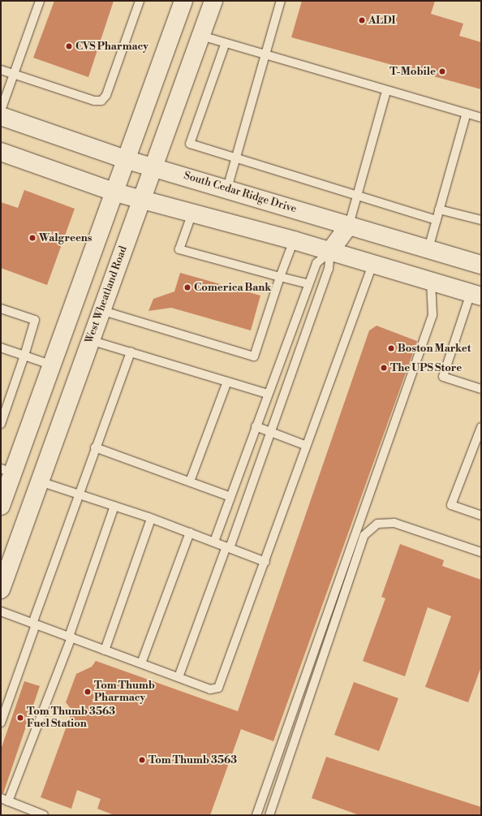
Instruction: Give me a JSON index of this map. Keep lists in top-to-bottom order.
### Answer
{
  "streets": {
    "main road": ["South Cedar Ridge Drive", "West Wheatland Road"]
  },
  "crossings": [
    ["South Cedar Ridge Drive", "West Wheatland Road"]
  ],
  "places": [
    "ALDI",
    "CVS Pharmacy",
    "T-Mobile",
    "Walgreens",
    "Comerica Bank",
    "Boston Market",
    "The UPS Store",
    "Tom Thumb Pharmacy",
    "Tom Thumb 3563 Fuel Station",
    "Tom Thumb 3563"
  ]
}
